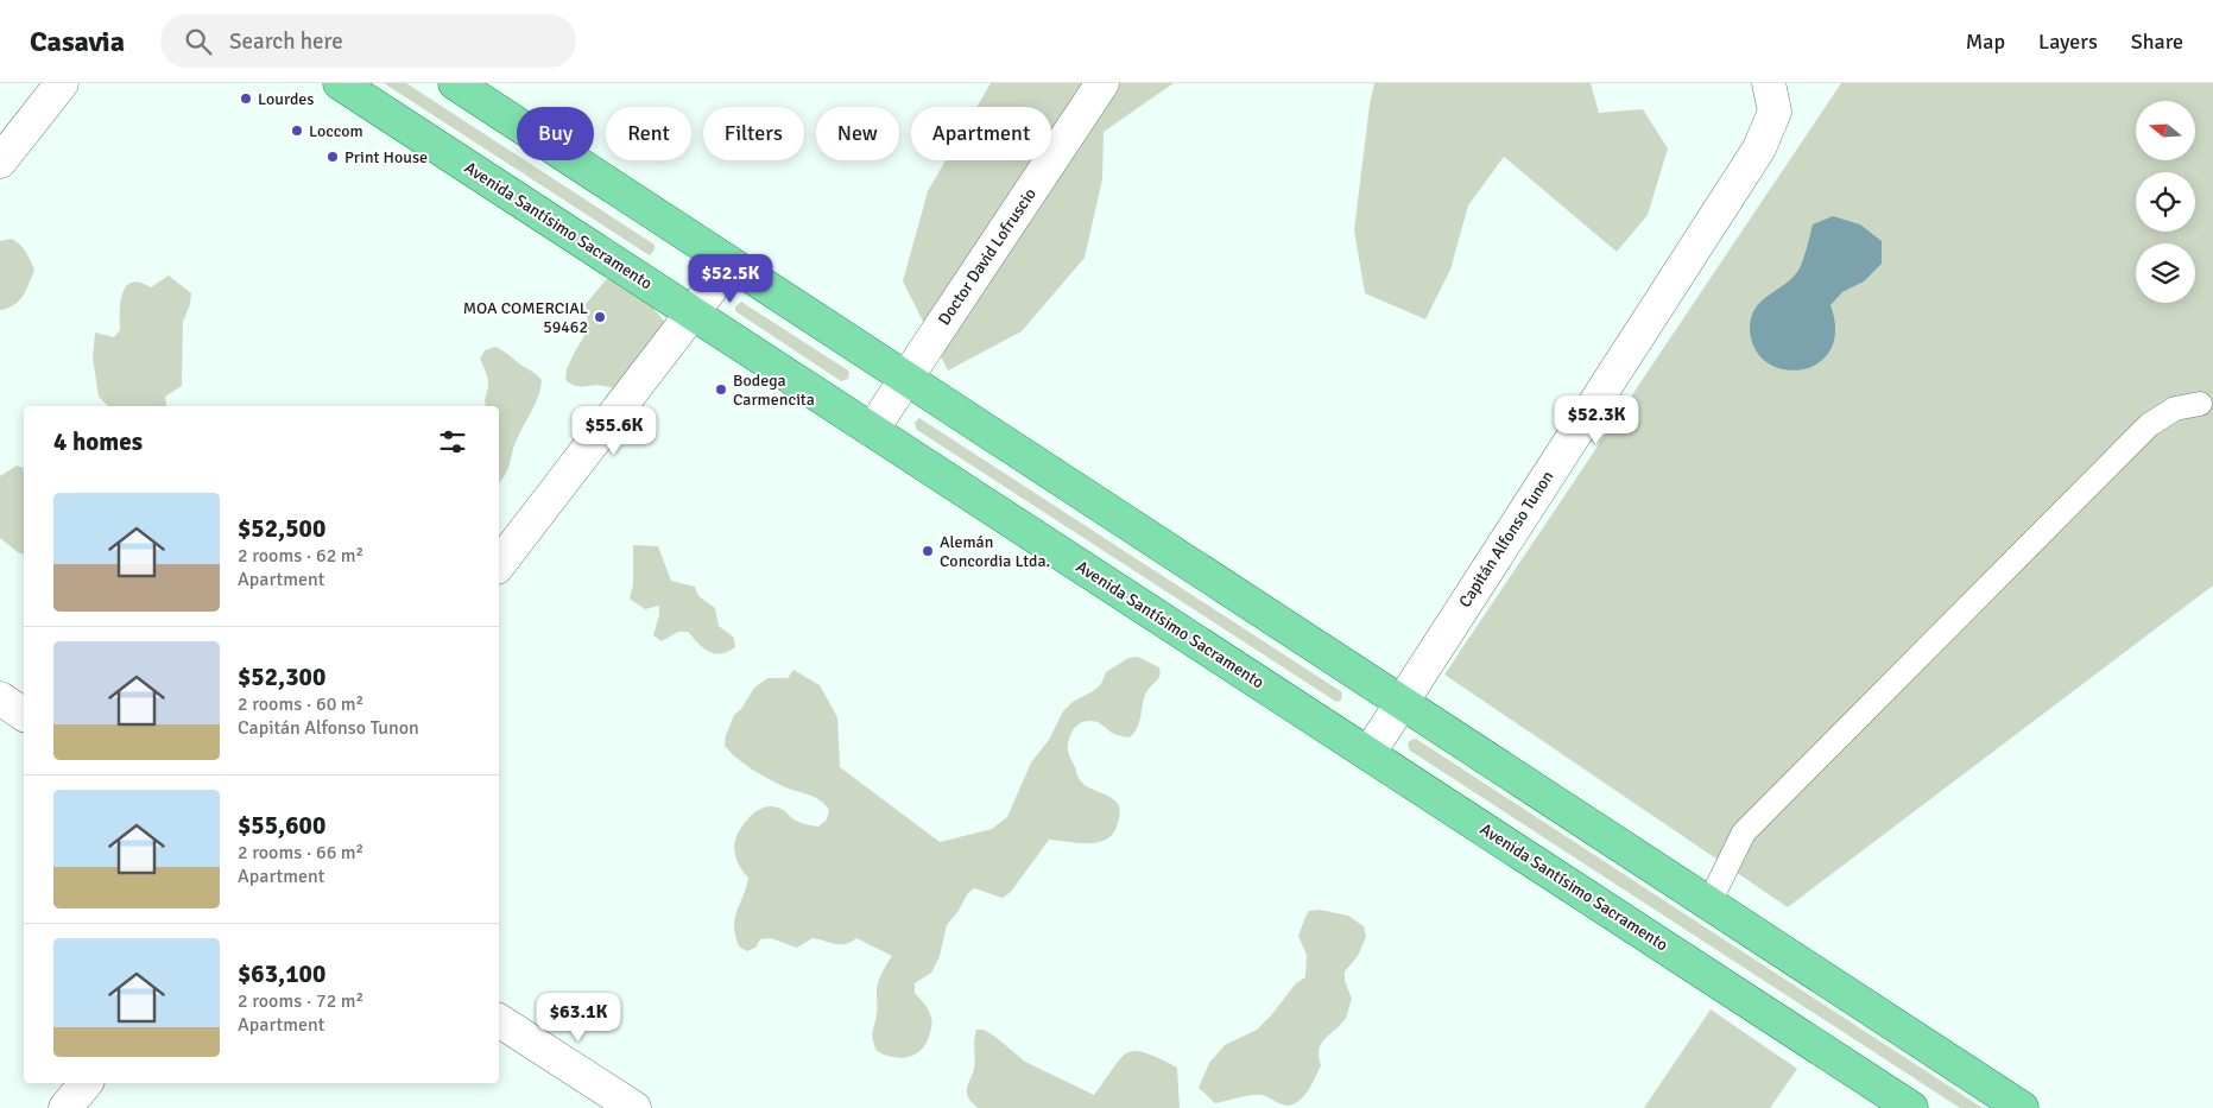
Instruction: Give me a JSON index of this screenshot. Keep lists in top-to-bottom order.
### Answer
{
  "streets": {
    "main road": ["Avenida Santísimo Sacramento"],
    "street": ["Doctor David Lofruscio", "Capitán Alfonso Tunon"]
  },
  "crossings": [
    ["Avenida Santísimo Sacramento", "Doctor David Lofruscio"],
    ["Avenida Santísimo Sacramento", "Capitán Alfonso Tunon"]
  ],
  "places": [
    "Lourdes",
    "Loccom",
    "Print House",
    "MOA COMERCIAL 59462",
    "Bodega Carmencita",
    "Alemán Concordia Ltda."
  ],
  "north": "left",
  "page": {
    "header": "Casavia",
    "search": "Search here",
    "nav": ["Map", "Layers", "Share"],
    "chip": [
      "Buy",
      "Rent",
      "Filters",
      "New",
      "Apartment"
    ],
    "price": [
      "$52.5K",
      "$52.3K",
      "$55.6K",
      "$63.1K"
    ],
    "heading": "4 homes",
    "list": [
      {
        "name": "$52,500",
        "note": "2 rooms · 62 m² · Apartment"
      },
      {
        "name": "$52,300",
        "note": "2 rooms · 60 m² · Capitán Alfonso Tunon"
      },
      {
        "name": "$55,600",
        "note": "2 rooms · 66 m² · Apartment"
      },
      {
        "name": "$63,100",
        "note": "2 rooms · 72 m² · Apartment"
      }
    ]
  }
}
